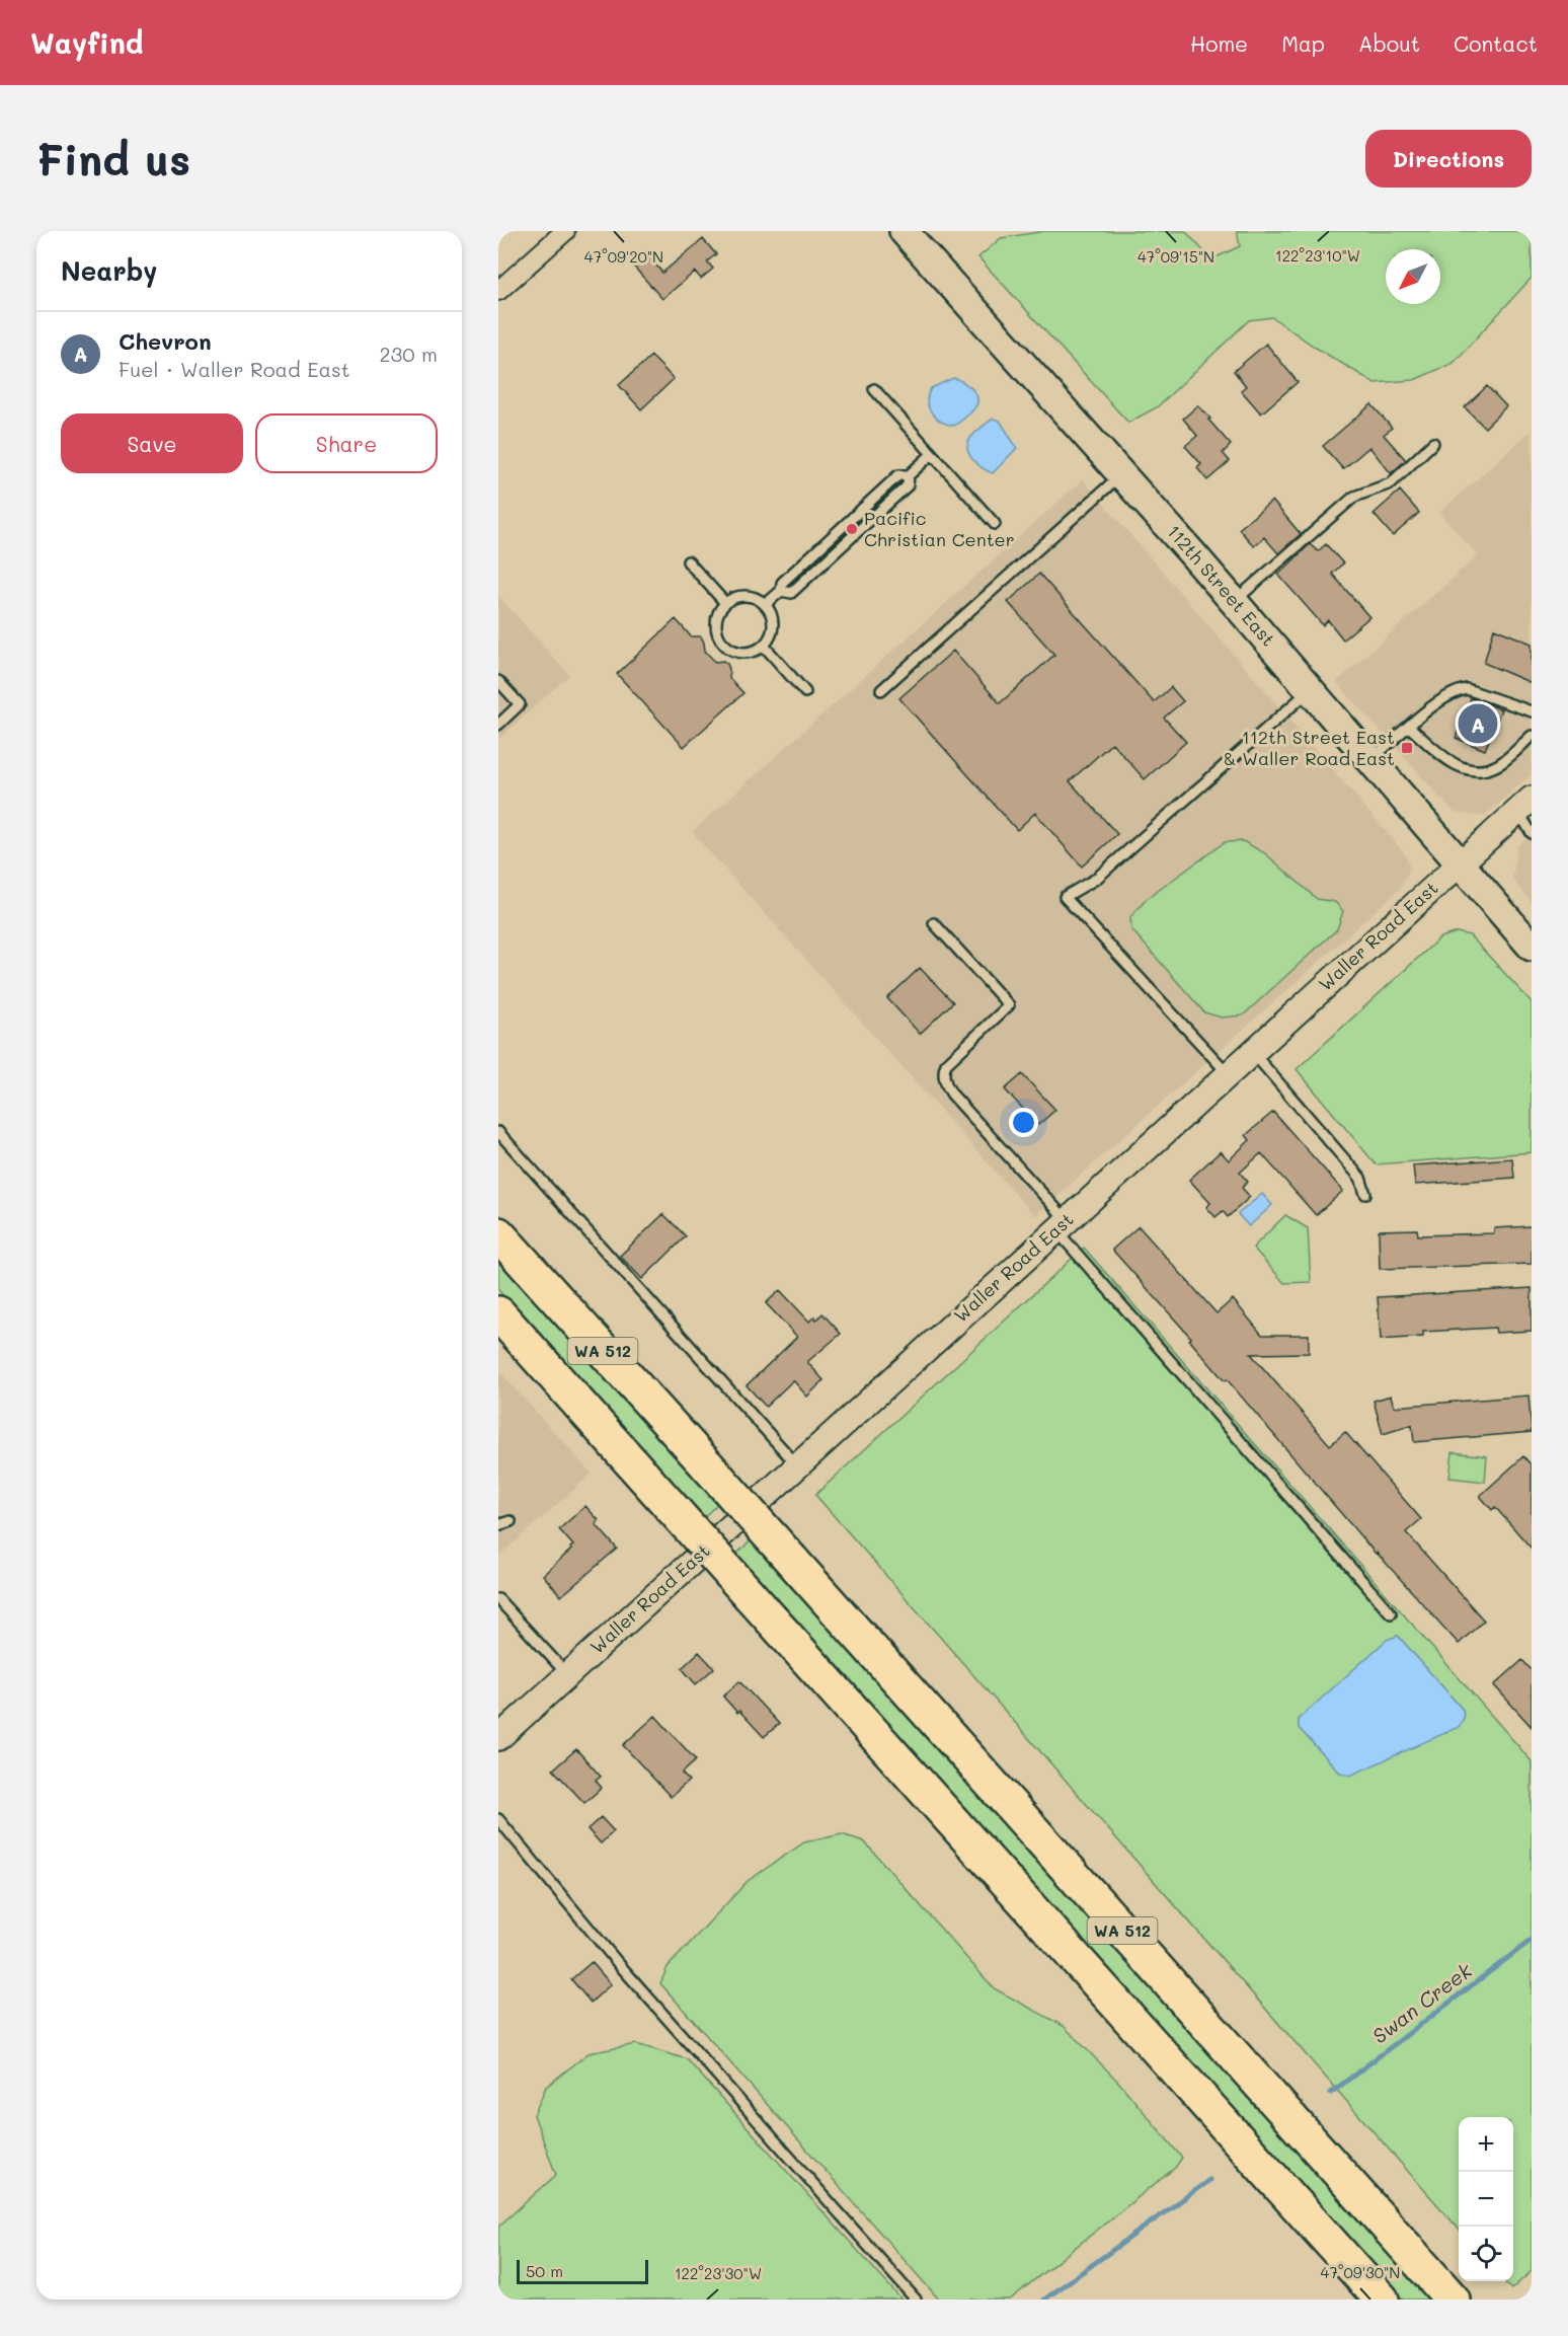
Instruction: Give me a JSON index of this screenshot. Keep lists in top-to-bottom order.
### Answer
{
  "streets": {
    "highway": ["WA 512"],
    "main road": ["112th Street East"],
    "street": ["Waller Road East"]
  },
  "crossings": [
    ["112th Street East", "Waller Road East"]
  ],
  "water": ["Swan Creek"],
  "places": {
    "other": ["Pacific Christian Center"],
    "transit": ["112th Street East & Waller Road East"]
  },
  "scale_bar": "50 m",
  "north": "bottom left",
  "page": {
    "header": "Wayfind",
    "nav": [
      "Home",
      "Map",
      "About",
      "Contact"
    ],
    "buttons": [
      "Directions",
      ["Save", "Share"]
    ],
    "title": "Find us",
    "heading": "Nearby",
    "list": [
      {
        "mark": "A",
        "name": "Chevron",
        "note": "Fuel · Waller Road East",
        "value": "230 m"
      }
    ],
    "pins": "A",
    "map_buttons": ["+", "−"],
    "scale": "50 m"
  },
  "coordinates": [
    "122°23'10\"W",
    "47°09'20\"N",
    "47°09'15\"N",
    "47°09'30\"N",
    "122°23'30\"W"
  ]
}
